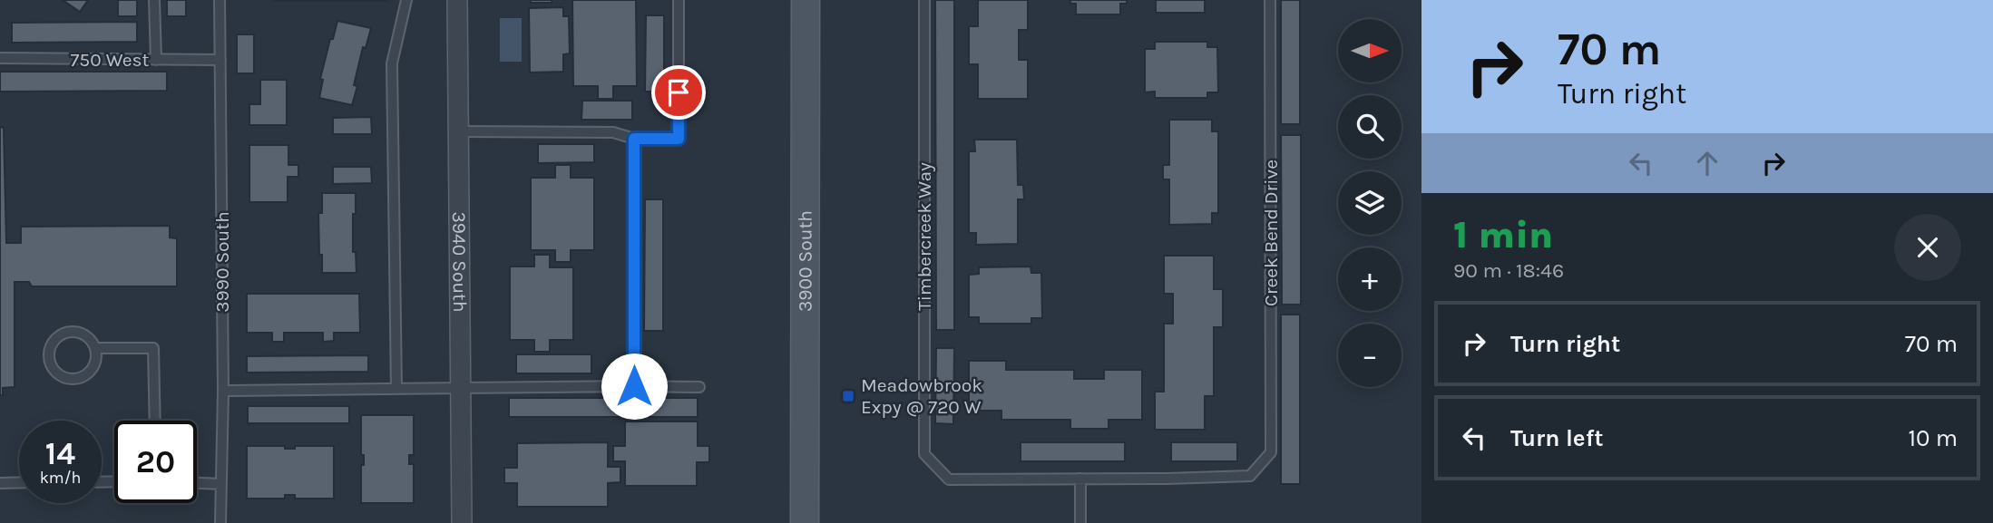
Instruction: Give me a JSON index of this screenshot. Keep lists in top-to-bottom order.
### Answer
{
  "streets": {
    "main road": ["3900 South"],
    "street": ["3940 South"],
    "lane": [
      "750 West",
      "Creek Bend Drive",
      "Timbercreek Way",
      "3990 South"
    ]
  },
  "crossings": [
    ["750 West", "3990 South"],
    ["Creek Bend Drive", "Timbercreek Way"]
  ],
  "places": {
    "transit": ["Meadowbrook Expy @ 720 W"]
  },
  "north": "right",
  "page": {
    "turn": ["70 m", "Turn right"],
    "map_buttons": ["+", "−"],
    "heading": ["1 min", "90 m · 18:46"],
    "list": [
      {
        "name": "Turn right",
        "value": "70 m"
      },
      {
        "name": "Turn left",
        "value": "10 m"
      }
    ],
    "speed": "14 km/h",
    "limit": "20"
  }
}
